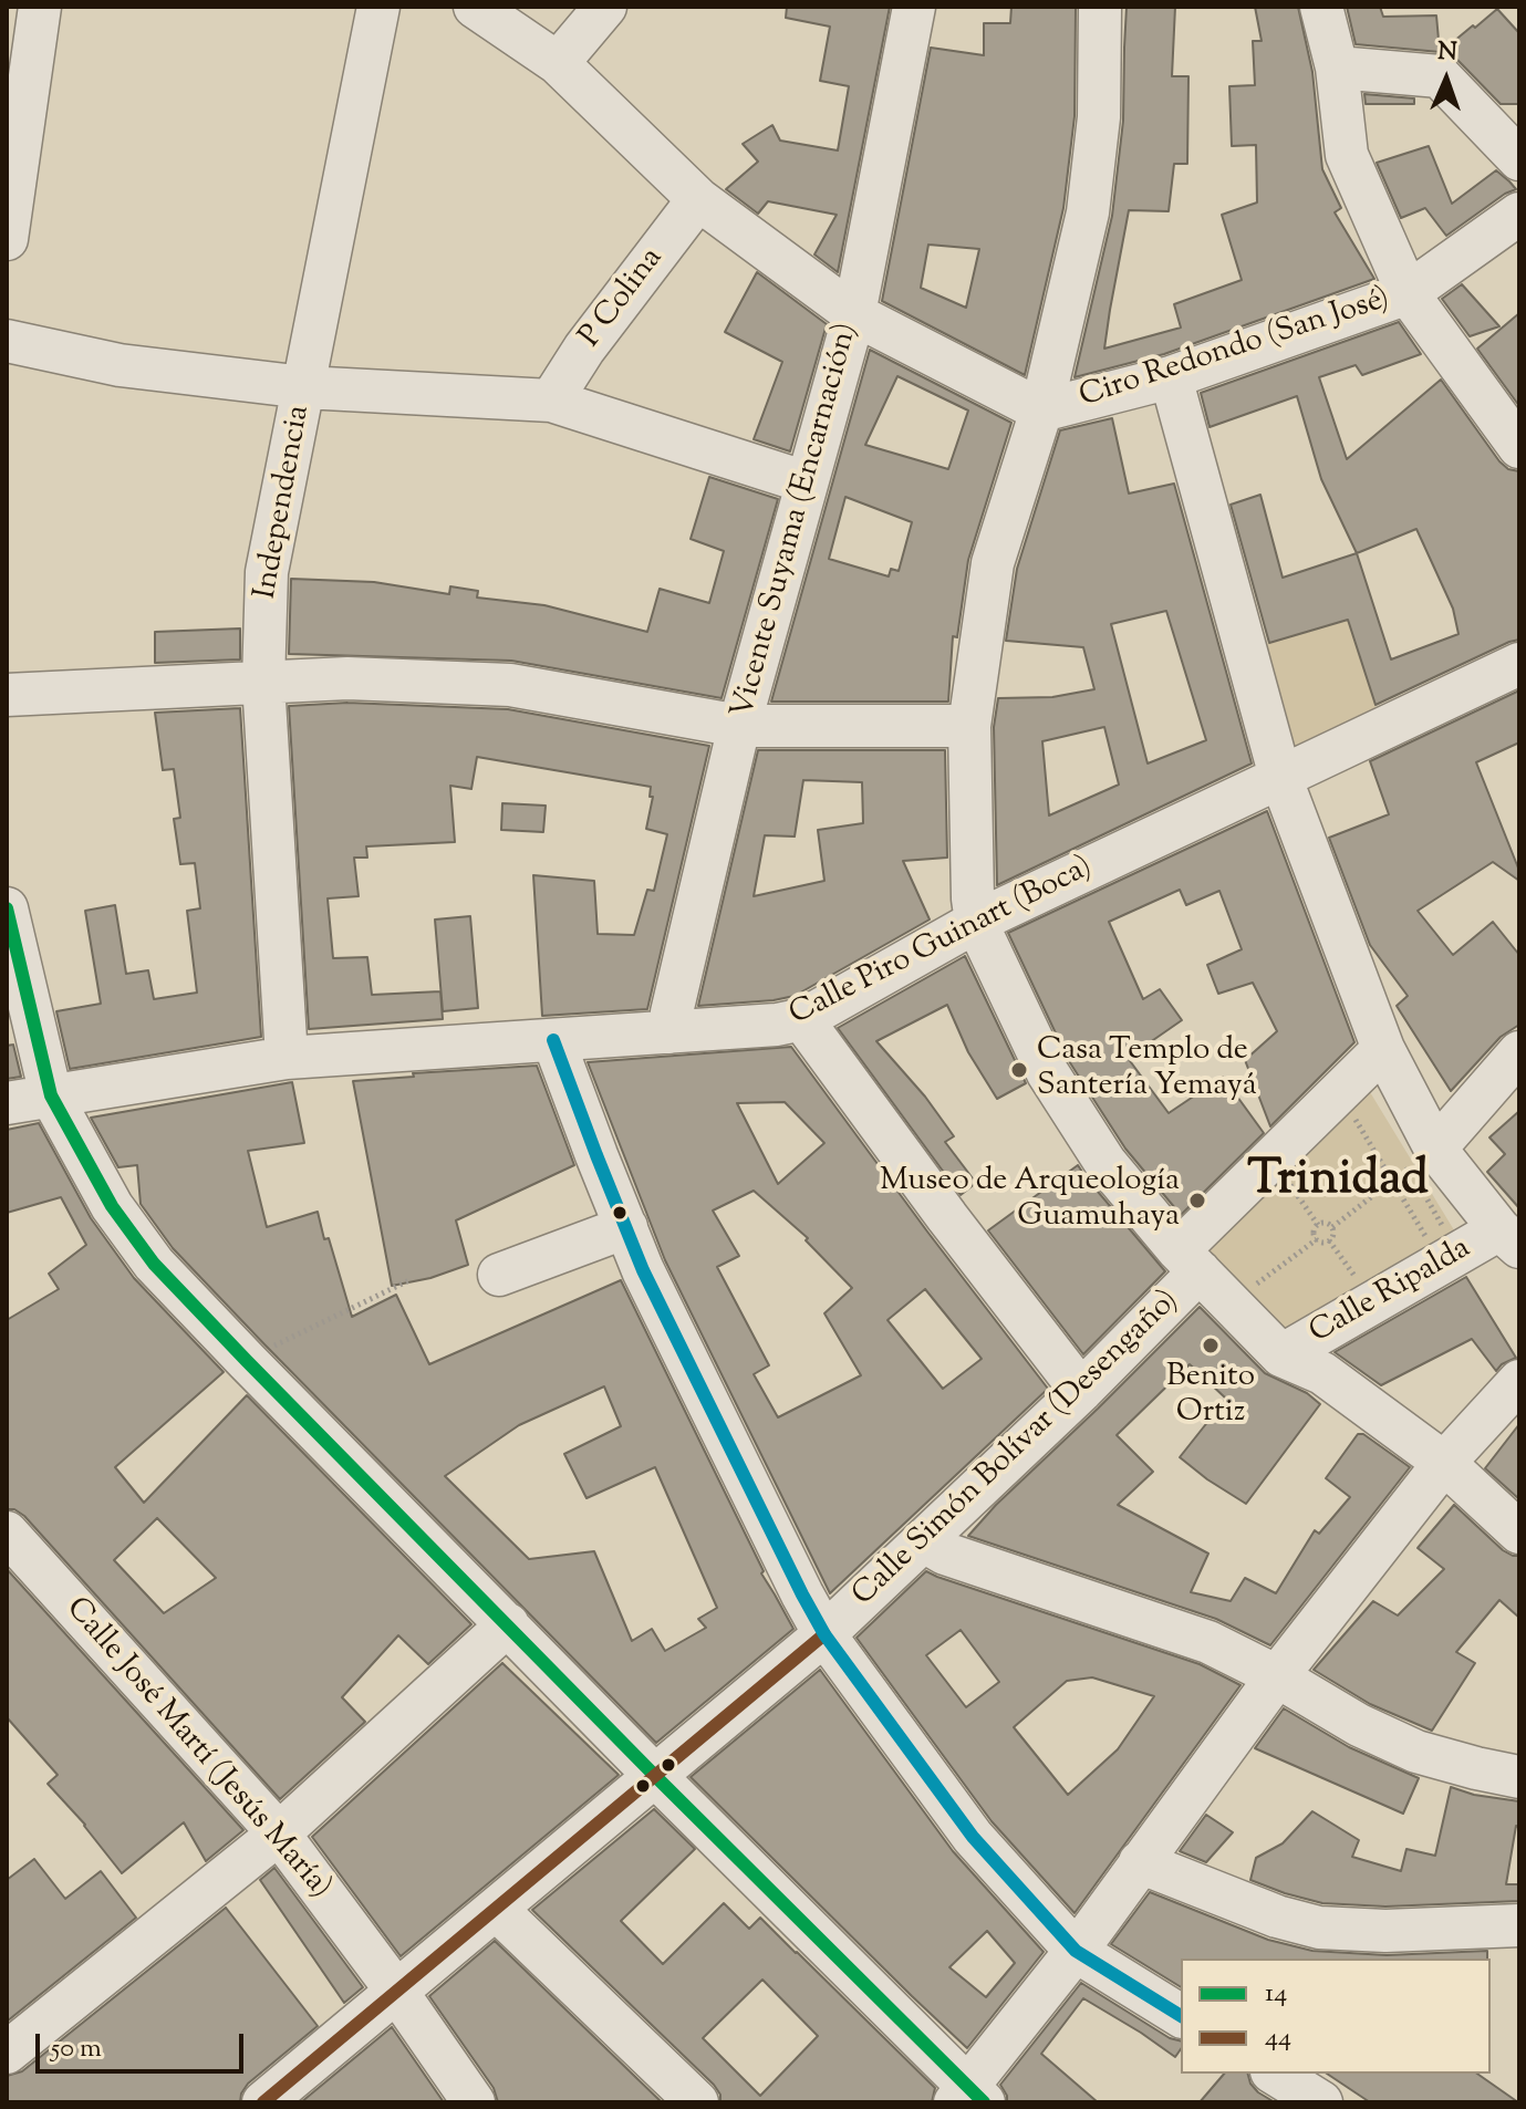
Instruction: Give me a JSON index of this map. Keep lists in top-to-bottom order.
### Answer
{
  "streets": {
    "street": [
      "P Colina",
      "Ciro Redondo (San José)",
      "Independencia",
      "Vicente Suyama (Encarnación)",
      "Calle Piro Guinart (Boca)",
      "Calle Ripalda",
      "Calle Simón Bolívar (Desengaño)",
      "Calle José Martí (Jesús María)"
    ]
  },
  "crossings": [
    ["P Colina", "Ciro Redondo (San José)"],
    ["Ciro Redondo (San José)", "Vicente Suyama (Encarnación)"],
    ["Independencia", "Calle Piro Guinart (Boca)"],
    ["Vicente Suyama (Encarnación)", "Calle Piro Guinart (Boca)"],
    ["Calle Simón Bolívar (Desengaño)", "Calle José Martí (Jesús María)"]
  ],
  "districts": ["Trinidad"],
  "places": ["Casa Templo de Santería Yemayá", "Museo de Arqueología Guamuhaya", "Benito Ortiz"],
  "lines": ["transit line 14", "transit line 44"],
  "legend": ["14", "44"],
  "scale_bar": "50 m",
  "north": "top"
}
